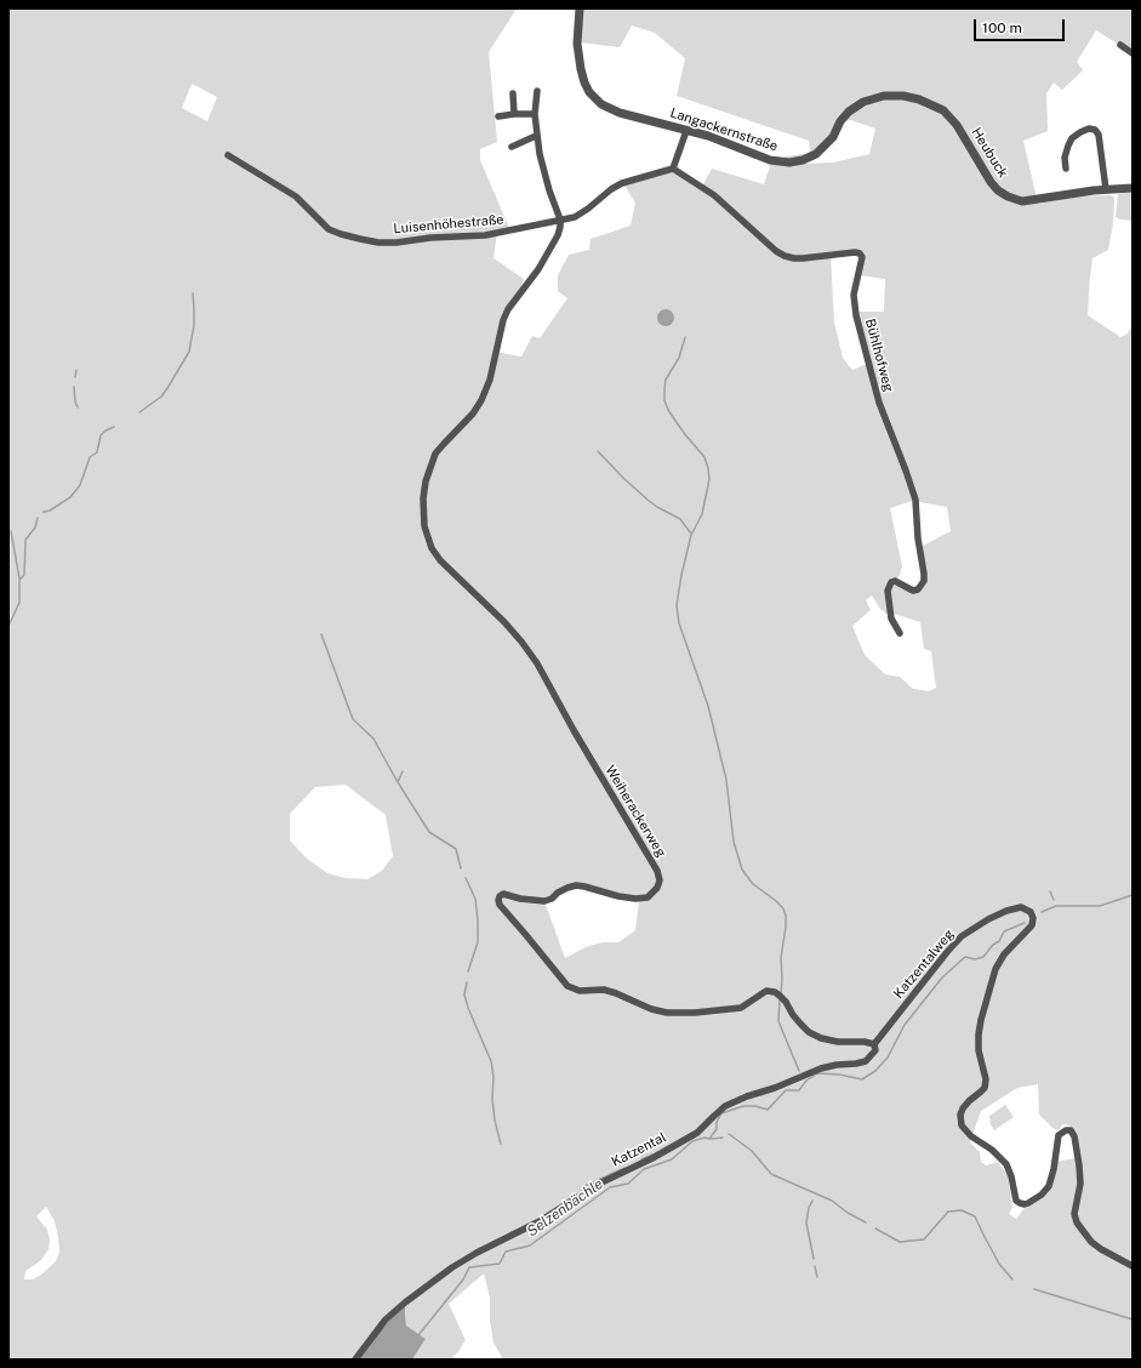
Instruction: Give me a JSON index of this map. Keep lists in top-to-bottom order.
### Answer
{
  "streets": {
    "street": [
      "Langackernstraße",
      "Heubuck",
      "Luisenhöhestraße",
      "Bühlhofweg",
      "Weiherackerweg",
      "Katzentalweg",
      "Katzental"
    ]
  },
  "crossings": [
    ["Langackernstraße", "Heubuck"],
    ["Luisenhöhestraße", "Bühlhofweg"],
    ["Luisenhöhestraße", "Weiherackerweg"],
    ["Weiherackerweg", "Katzentalweg"],
    ["Weiherackerweg", "Katzental"],
    ["Katzentalweg", "Katzental"]
  ],
  "water": ["Selzenbächle"],
  "scale_bar": "100 m"
}
